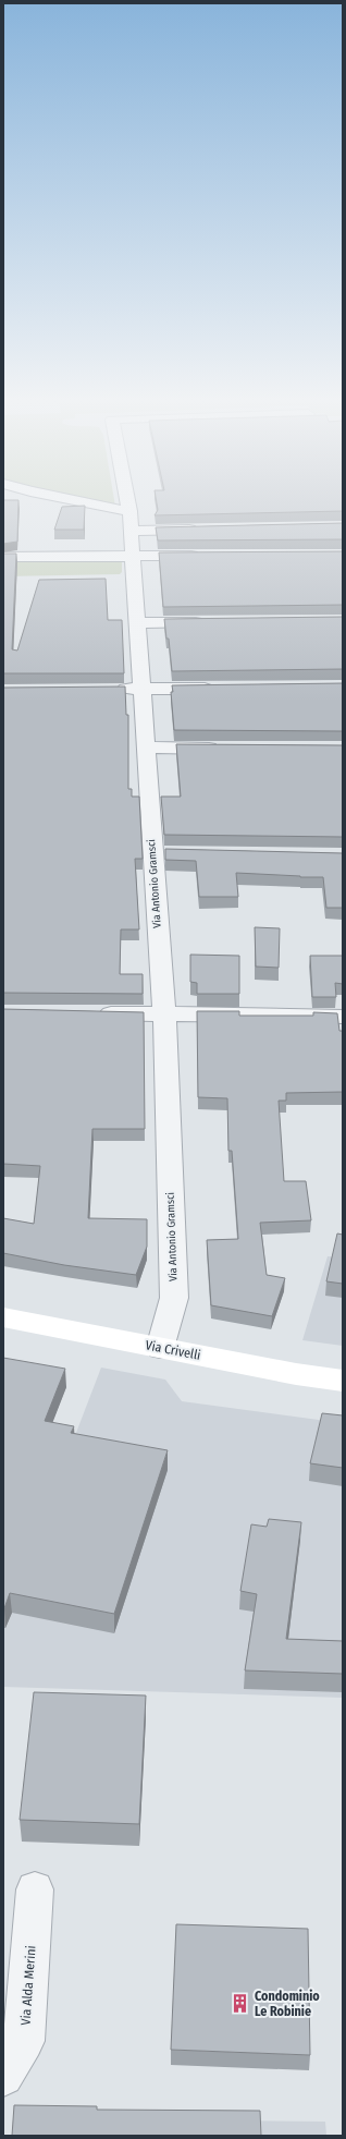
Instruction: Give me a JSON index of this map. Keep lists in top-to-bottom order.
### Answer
{
  "streets": {
    "street": ["Via Antonio Gramsci", "Via Crivelli", "Via Alda Merini"]
  },
  "crossings": [
    ["Via Antonio Gramsci", "Via Crivelli"]
  ],
  "places": {
    "building": ["Condominio Le Robinie"]
  }
}
